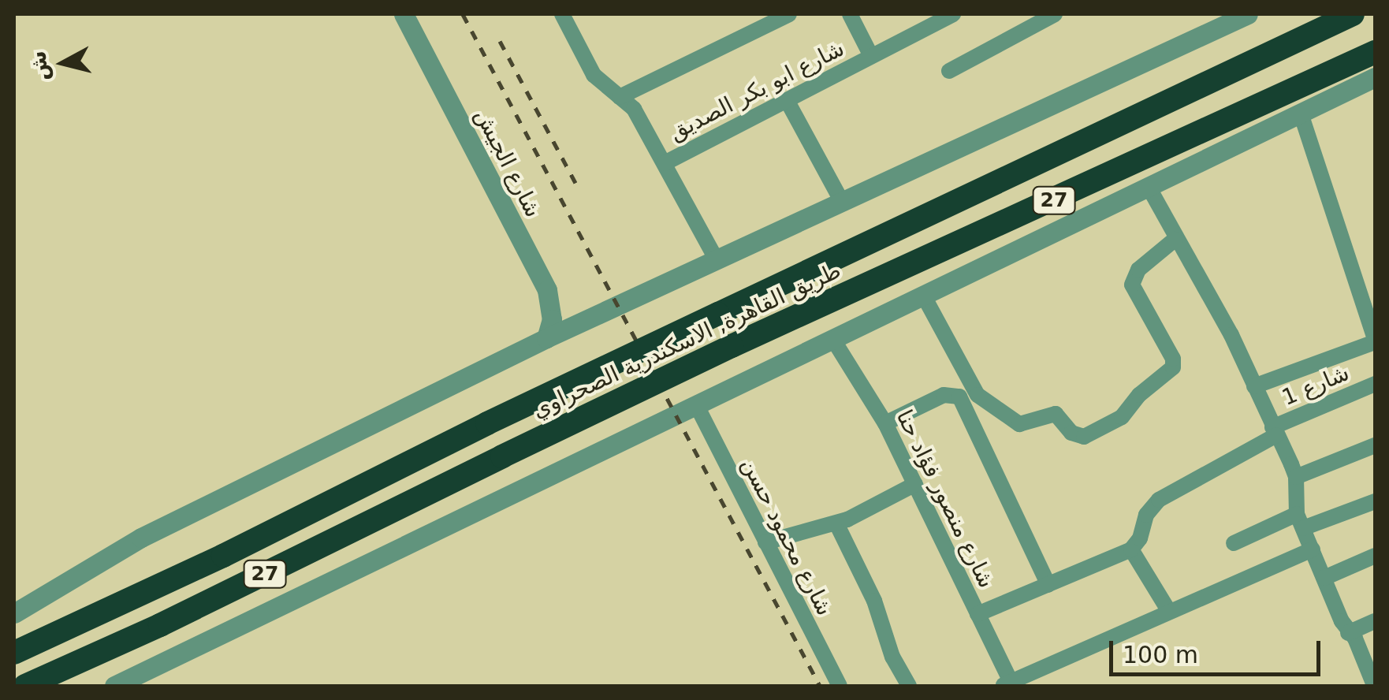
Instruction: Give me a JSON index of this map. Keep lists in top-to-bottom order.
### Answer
{
  "streets": {
    "highway": ["27", "طريق القاهرة, الاسكندرية الصحراوي"],
    "street": [
      "شارع ابو بكر الصديق",
      "شارع الجيش",
      "شارع 1",
      "شارع منصور فؤاد حنا",
      "شارع محمود حسن"
    ]
  },
  "scale_bar": "100 m",
  "north": "left"
}
